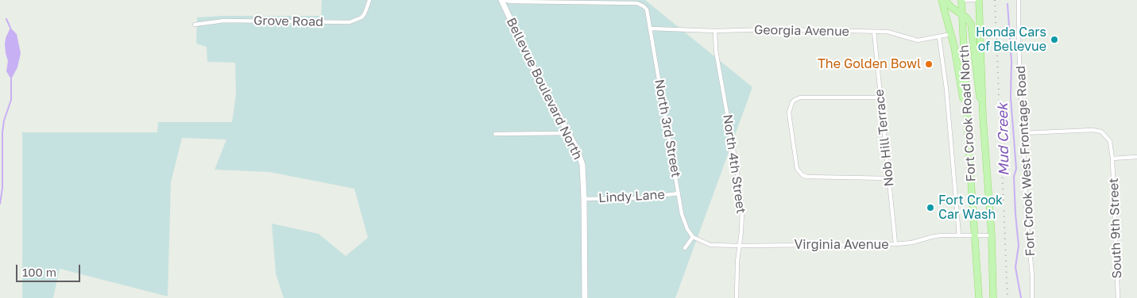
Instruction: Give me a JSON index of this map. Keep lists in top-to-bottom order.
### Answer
{
  "streets": {
    "main road": ["Bellevue Boulevard North", "Fort Crook Road North"],
    "street": [
      "Grove Road",
      "Georgia Avenue",
      "North 3rd Street",
      "Nob Hill Terrace",
      "Fort Crook West Frontage Road",
      "North 4th Street",
      "Lindy Lane",
      "South 9th Street",
      "Virginia Avenue"
    ]
  },
  "crossings": [
    ["Georgia Avenue", "North 3rd Street"],
    ["Georgia Avenue", "Nob Hill Terrace"],
    ["Georgia Avenue", "North 4th Street"],
    ["Bellevue Boulevard North", "North 3rd Street"],
    ["Bellevue Boulevard North", "Lindy Lane"],
    ["Fort Crook Road North", "Virginia Avenue"],
    ["North 3rd Street", "Lindy Lane"],
    ["North 3rd Street", "Virginia Avenue"],
    ["Nob Hill Terrace", "Virginia Avenue"],
    ["Fort Crook West Frontage Road", "South 9th Street"],
    ["North 4th Street", "Virginia Avenue"]
  ],
  "water": ["Mud Creek"],
  "places": ["Honda Cars of Bellevue", "The Golden Bowl", "Fort Crook Car Wash"],
  "scale_bar": "100 m"
}
